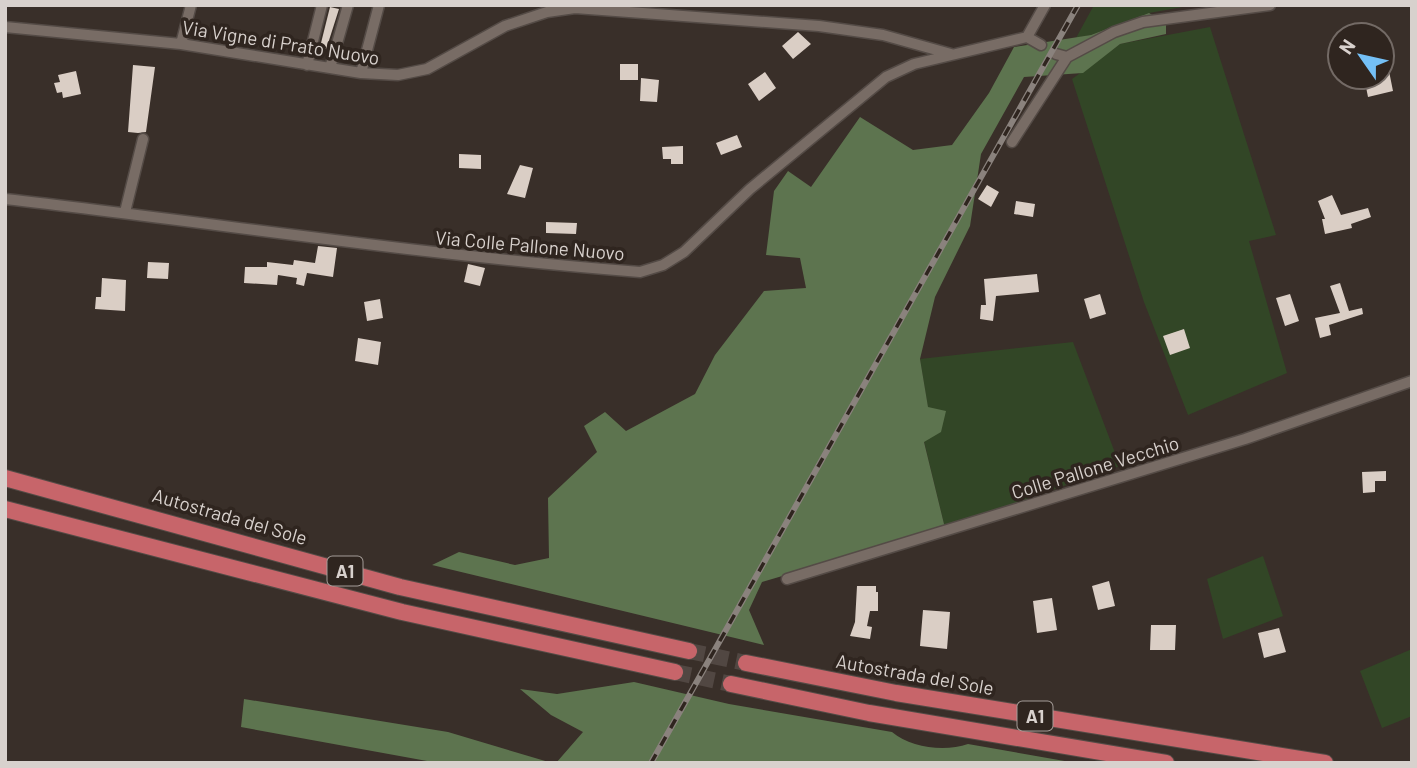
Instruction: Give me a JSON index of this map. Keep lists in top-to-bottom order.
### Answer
{
  "streets": {
    "highway": ["Autostrada del Sole", "A1"],
    "street": ["Via Vigne di Prato Nuovo", "Via Colle Pallone Nuovo", "Colle Pallone Vecchio"]
  },
  "crossings": [
    ["Via Vigne di Prato Nuovo", "Via Colle Pallone Nuovo"]
  ],
  "north": "top left"
}
